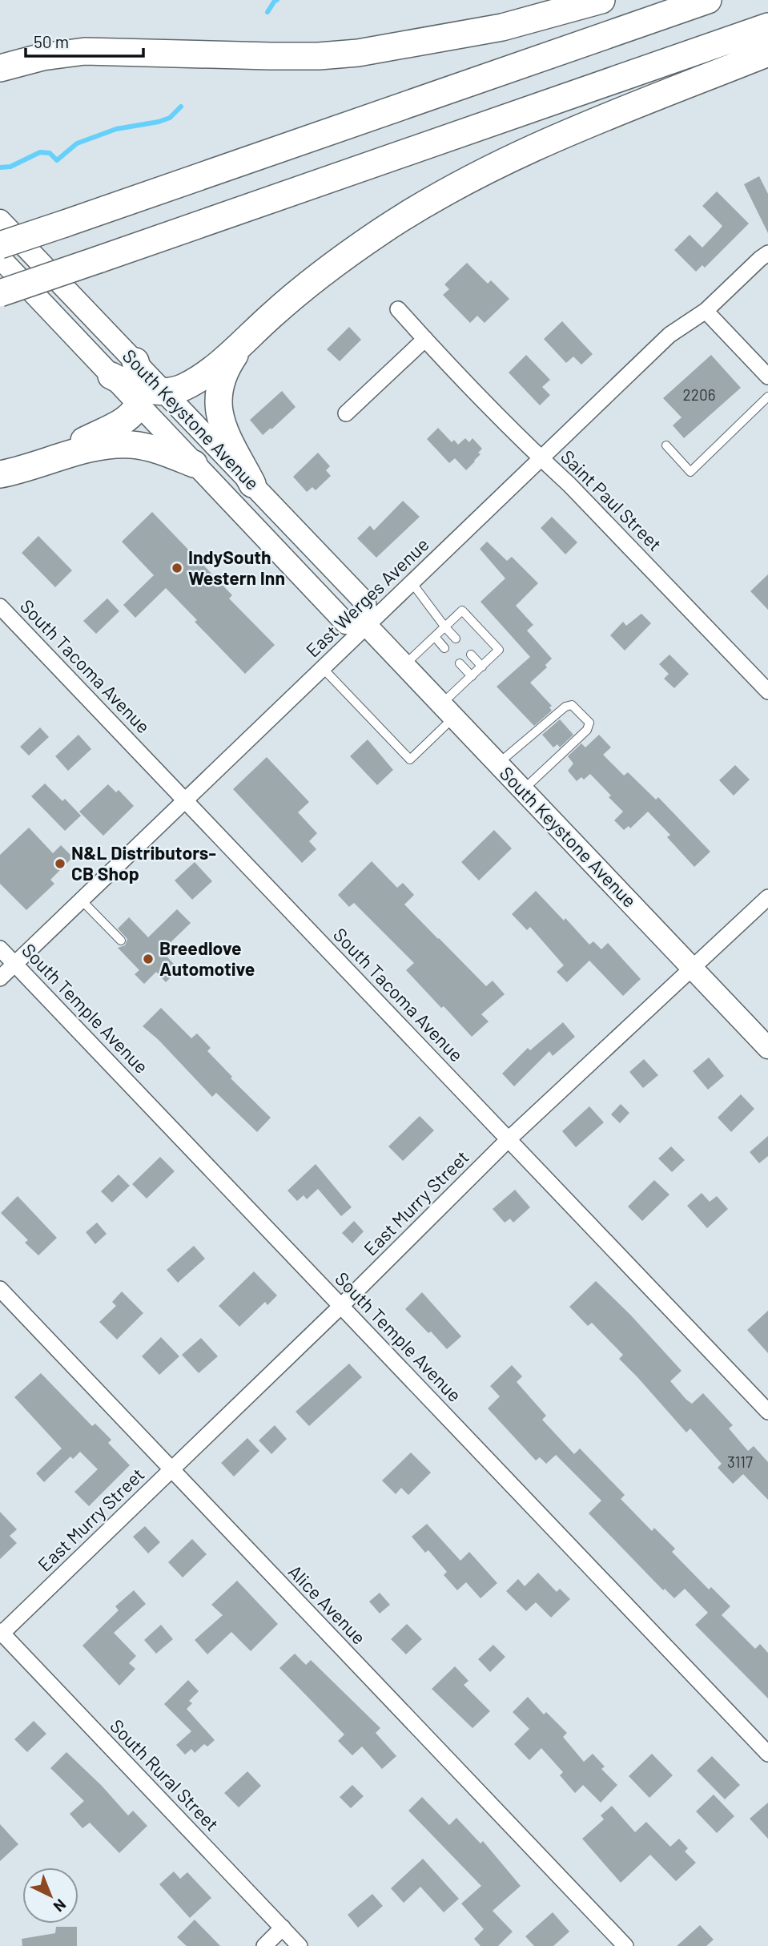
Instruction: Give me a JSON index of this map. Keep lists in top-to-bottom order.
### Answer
{
  "streets": {
    "main road": ["South Keystone Avenue"],
    "street": [
      "Saint Paul Street",
      "East Werges Avenue",
      "South Tacoma Avenue",
      "South Temple Avenue",
      "East Murry Street",
      "Alice Avenue",
      "South Rural Street"
    ]
  },
  "crossings": [
    ["South Keystone Avenue", "East Werges Avenue"],
    ["South Keystone Avenue", "East Murry Street"],
    ["Saint Paul Street", "East Werges Avenue"],
    ["East Werges Avenue", "South Tacoma Avenue"],
    ["East Werges Avenue", "South Temple Avenue"],
    ["South Tacoma Avenue", "East Murry Street"],
    ["South Temple Avenue", "East Murry Street"],
    ["East Murry Street", "Alice Avenue"],
    ["East Murry Street", "South Rural Street"]
  ],
  "places": ["IndySouth Western Inn", "N&L Distributors- CB Shop", "Breedlove Automotive"],
  "house_numbers": ["2206", "3117"],
  "scale_bar": "50 m",
  "north": "bottom right"
}
